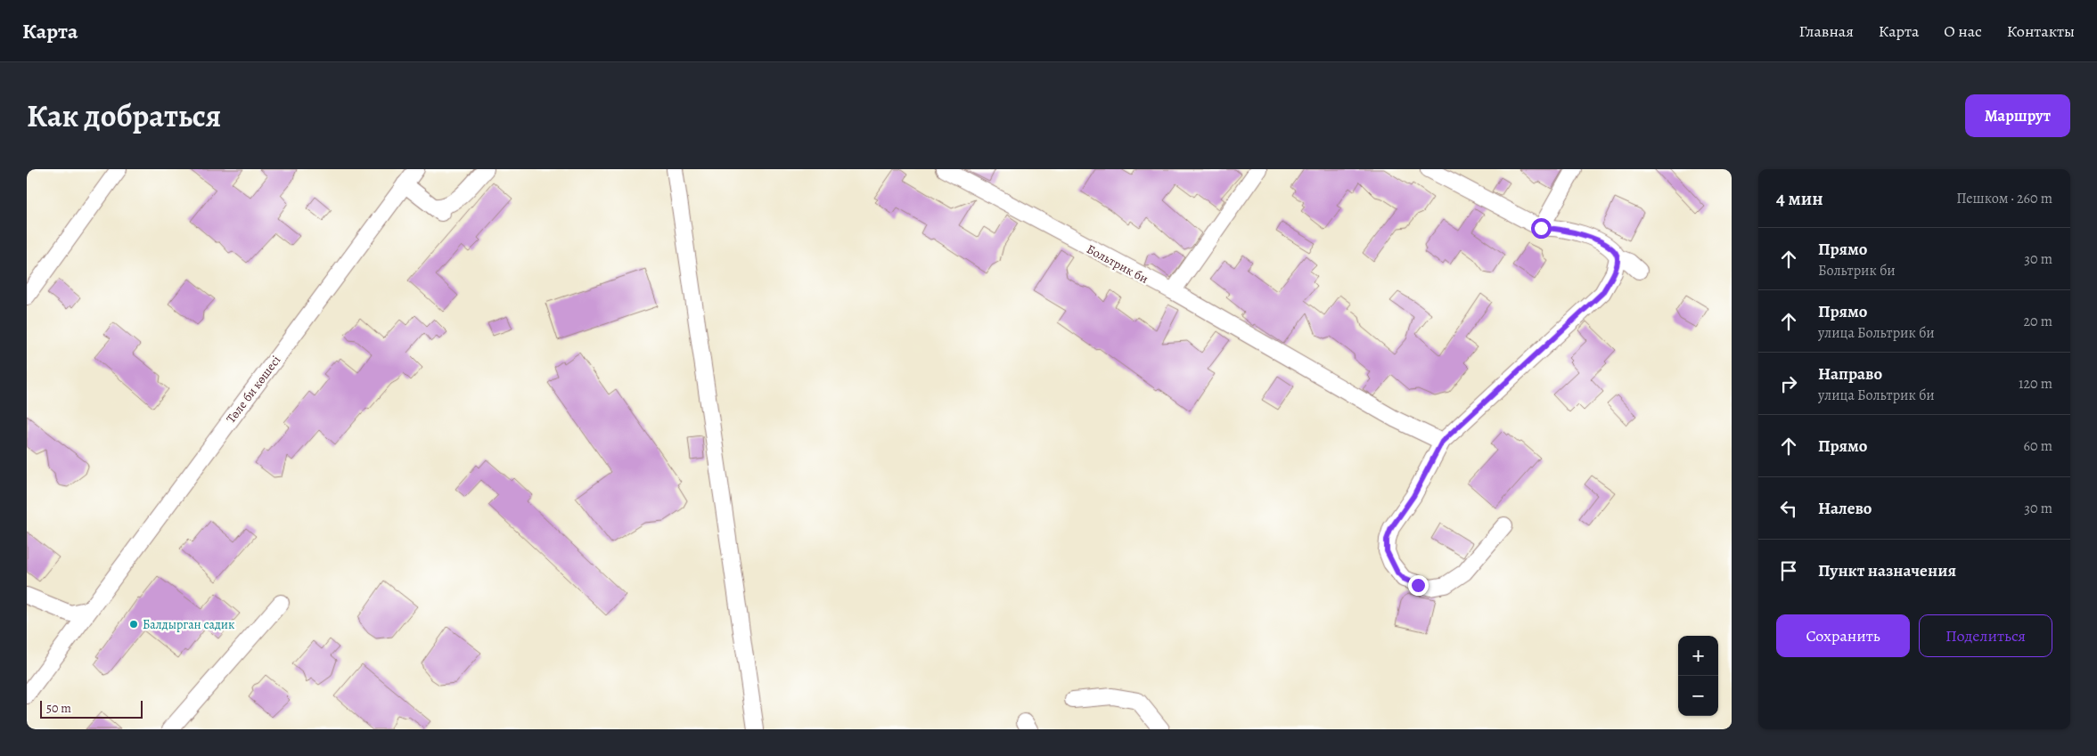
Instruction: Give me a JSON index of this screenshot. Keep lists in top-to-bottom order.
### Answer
{
  "streets": {
    "street": ["Больтрик би", "Төле би көшесі"]
  },
  "places": ["Балдырган садик"],
  "scale_bar": "50 m",
  "page": {
    "header": "Карта",
    "nav": [
      "Главная",
      "Карта",
      "О нас",
      "Контакты"
    ],
    "title": "Как добраться",
    "buttons": [
      "Маршрут",
      ["Сохранить", "Поделиться"]
    ],
    "heading": ["4 мин", "Пешком · 260 m"],
    "list": [
      ["Прямо", "Больтрик би", "30 m"],
      ["Прямо", "улица Больтрик би", "20 m"],
      ["Направо", "улица Больтрик би", "120 m"],
      ["Прямо", "60 m"],
      ["Налево", "30 m"],
      "Пункт назначения"
    ],
    "map_buttons": ["+", "−"],
    "scale": "50 m"
  }
}
